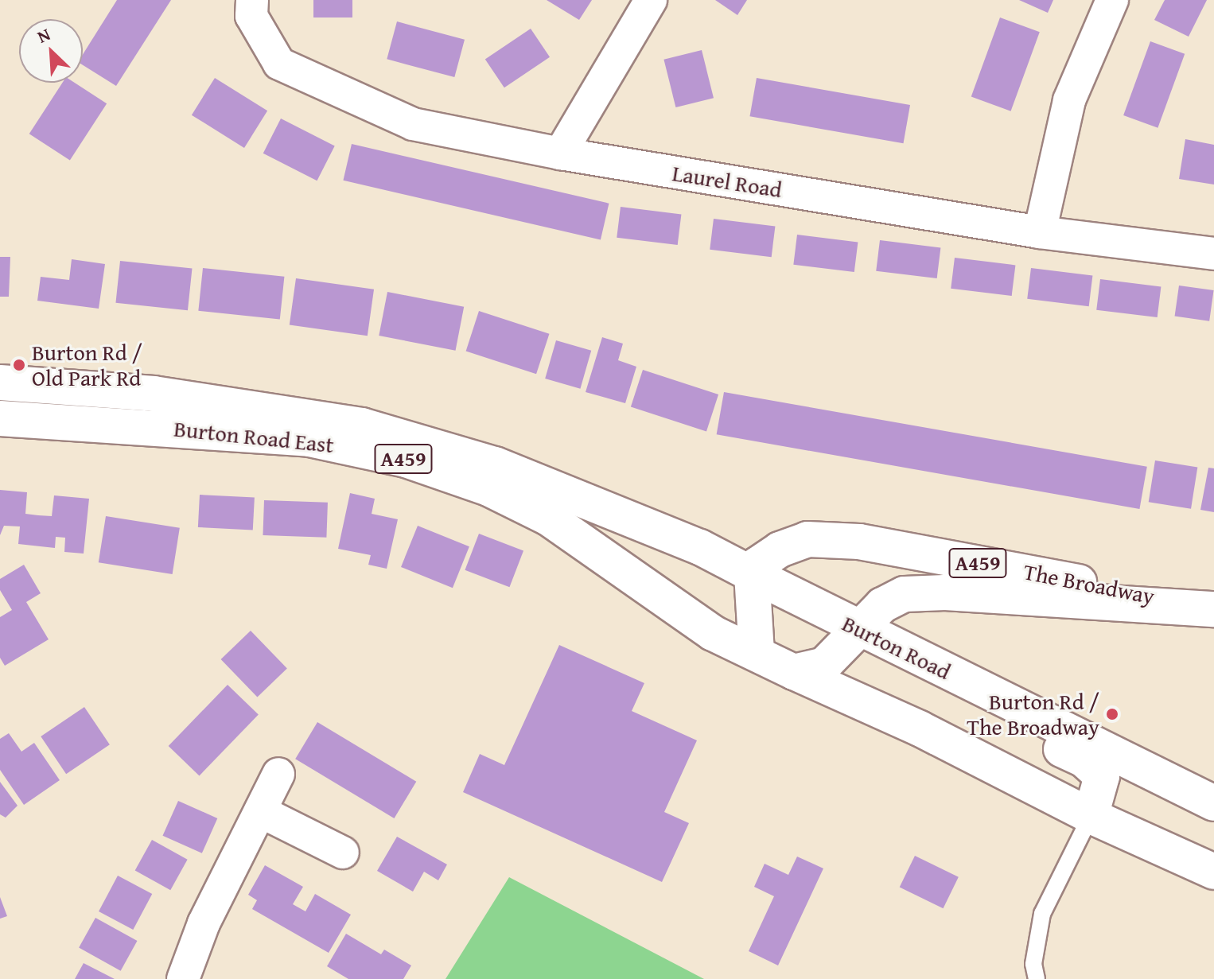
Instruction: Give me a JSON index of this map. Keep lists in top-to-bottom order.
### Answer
{
  "streets": {
    "main road": [
      "Burton Road East",
      "A459",
      "The Broadway",
      "Burton Road"
    ],
    "street": ["Laurel Road"]
  },
  "crossings": [
    ["Burton Road East", "The Broadway"],
    ["Burton Road East", "Burton Road"],
    ["The Broadway", "Burton Road"]
  ],
  "places": ["Burton Rd / Old Park Rd", "Burton Rd / The Broadway"],
  "north": "top left"
}
